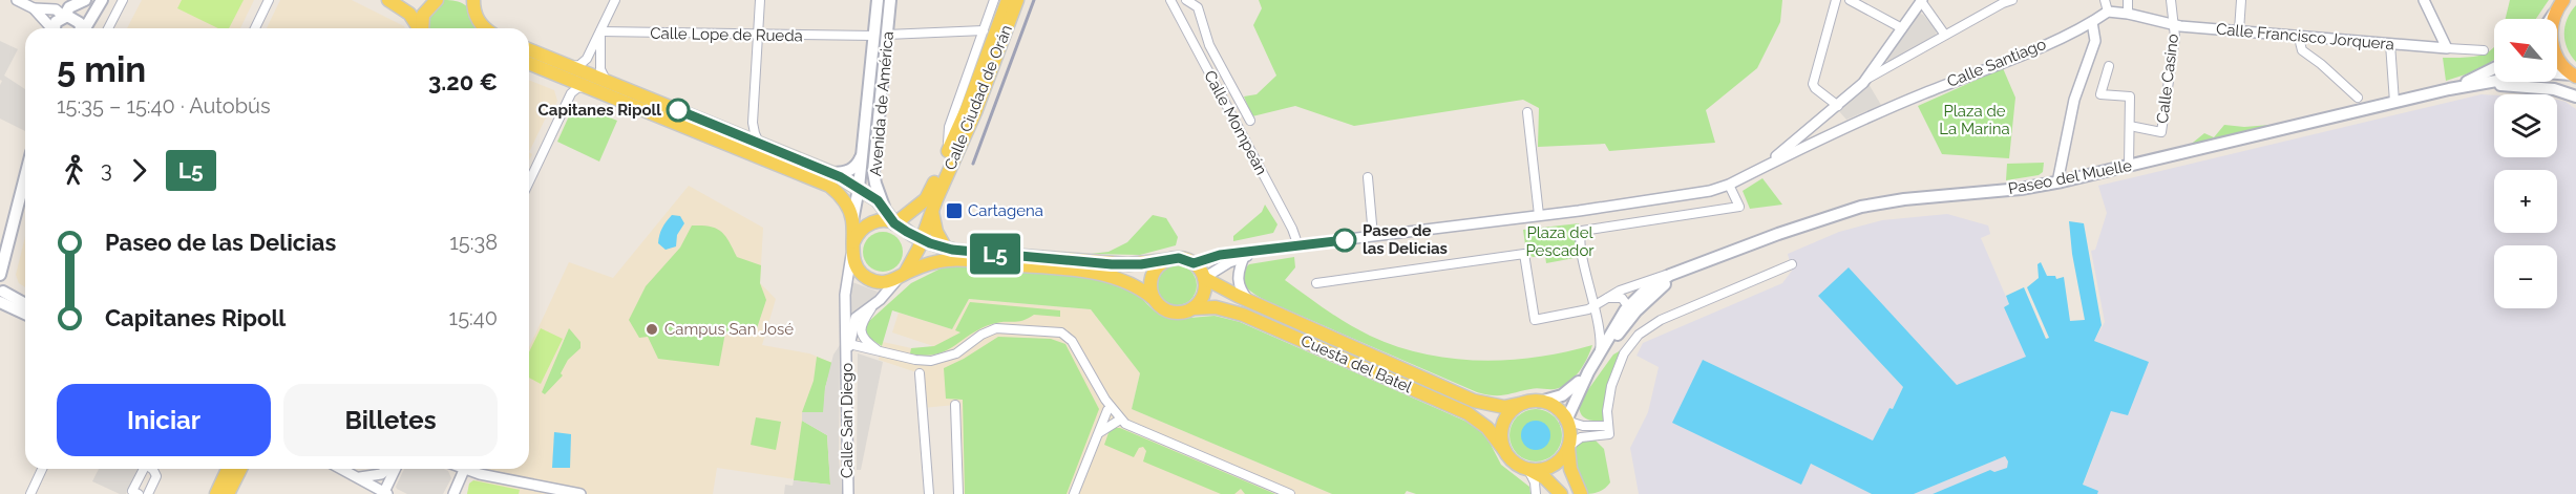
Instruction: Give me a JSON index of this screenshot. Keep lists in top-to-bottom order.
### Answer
{
  "streets": {
    "main road": [
      "Calle Ciudad de Orán",
      "Avenida de América",
      "Paseo del Muelle",
      "Cuesta del Batel"
    ],
    "street": [
      "Calle Lope de Rueda",
      "Calle Francisco Jorquera",
      "Calle Santiago",
      "Calle Casino",
      "Calle Mompeán",
      "Calle San Diego"
    ]
  },
  "crossings": [
    ["Calle Lope de Rueda", "Avenida de América"],
    ["Calle Francisco Jorquera", "Calle Santiago"],
    ["Calle Francisco Jorquera", "Calle Casino"],
    ["Paseo del Muelle", "Cuesta del Batel"]
  ],
  "parks": ["Plaza de La Marina", "Plaza del Pescador"],
  "places": {
    "other": ["Capitanes Ripoll", "Paseo de las Delicias", "Campus San José"],
    "transit": ["Cartagena"]
  },
  "lines": ["bus line L5"],
  "north": "top left",
  "page": {
    "on_map": "L5",
    "map_buttons": ["+", "−"],
    "heading": ["5 min", "15:35 – 15:40 · Autobús", "3.20 €"],
    "legs": ["3", "L5"],
    "list": [
      {
        "name": "Paseo de las Delicias",
        "value": "15:38"
      },
      {
        "name": "Capitanes Ripoll",
        "value": "15:40"
      }
    ],
    "buttons": ["Iniciar", "Billetes"]
  }
}
